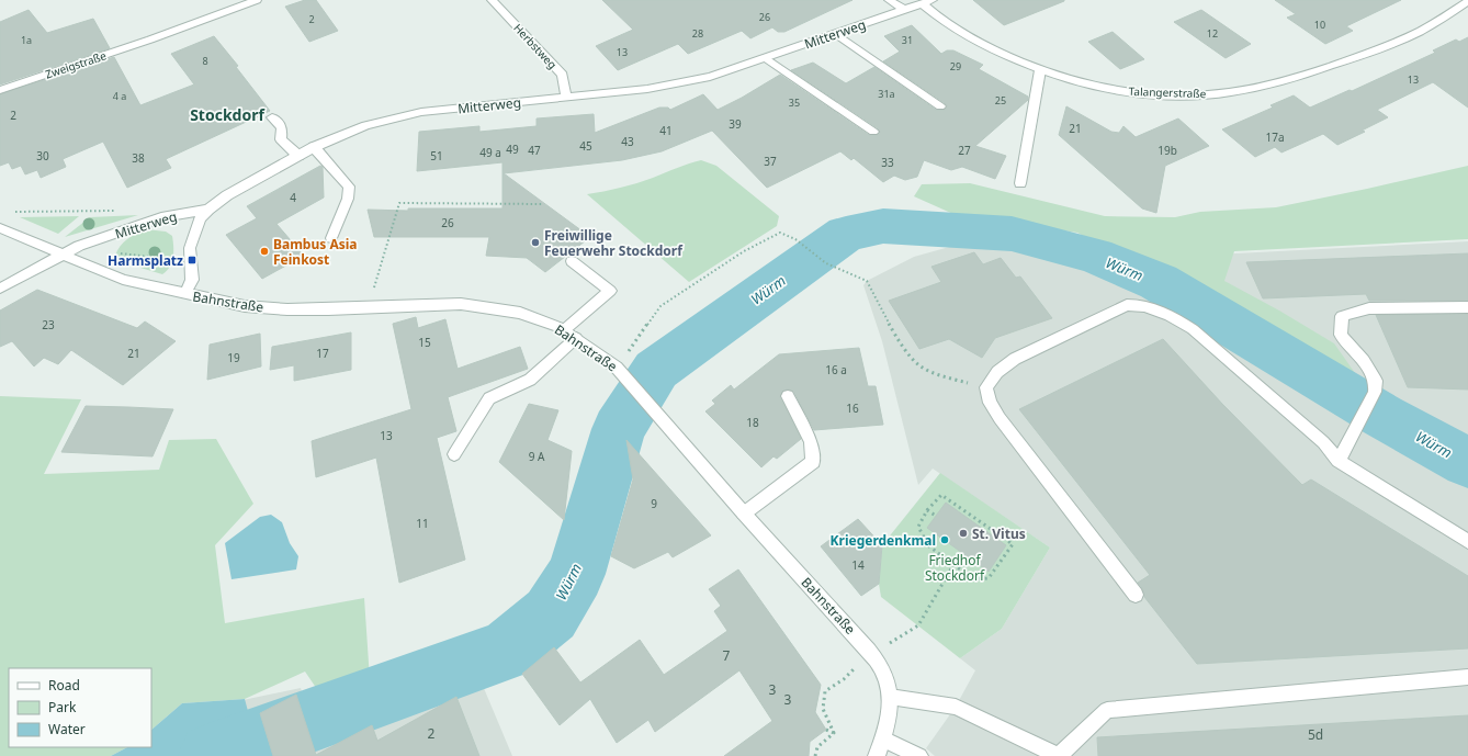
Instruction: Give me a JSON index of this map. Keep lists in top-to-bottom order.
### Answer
{
  "streets": {
    "street": [
      "Mitterweg",
      "Herbstweg",
      "Zweigstraße",
      "Talangerstraße",
      "Bahnstraße"
    ]
  },
  "crossings": [
    ["Mitterweg", "Herbstweg"],
    ["Mitterweg", "Talangerstraße"],
    ["Mitterweg", "Bahnstraße"]
  ],
  "districts": ["Stockdorf"],
  "water": ["Würm"],
  "parks": ["Friedhof Stockdorf"],
  "places": {
    "other": [
      "Freiwillige Feuerwehr Stockdorf",
      "Bambus Asia Feinkost",
      "St. Vitus",
      "Kriegerdenkmal"
    ],
    "transit": ["Harmsplatz"]
  },
  "house_numbers": [
    "26",
    "2",
    "10",
    "28",
    "12",
    "1a",
    "31",
    "13",
    "8",
    "29",
    "13",
    "31a",
    "4 a",
    "25",
    "35",
    "2",
    "39",
    "21",
    "41",
    "17a",
    "43",
    "45",
    "49",
    "47",
    "27",
    "19b",
    "49 a",
    "30",
    "51",
    "38",
    "37",
    "33",
    "4",
    "26",
    "23",
    "15",
    "21",
    "17",
    "19",
    "16 a",
    "16",
    "18",
    "13",
    "9 A",
    "9",
    "11",
    "14",
    "7",
    "3",
    "3",
    "2",
    "5d"
  ],
  "legend": ["Road", "Park", "Water"]
}
